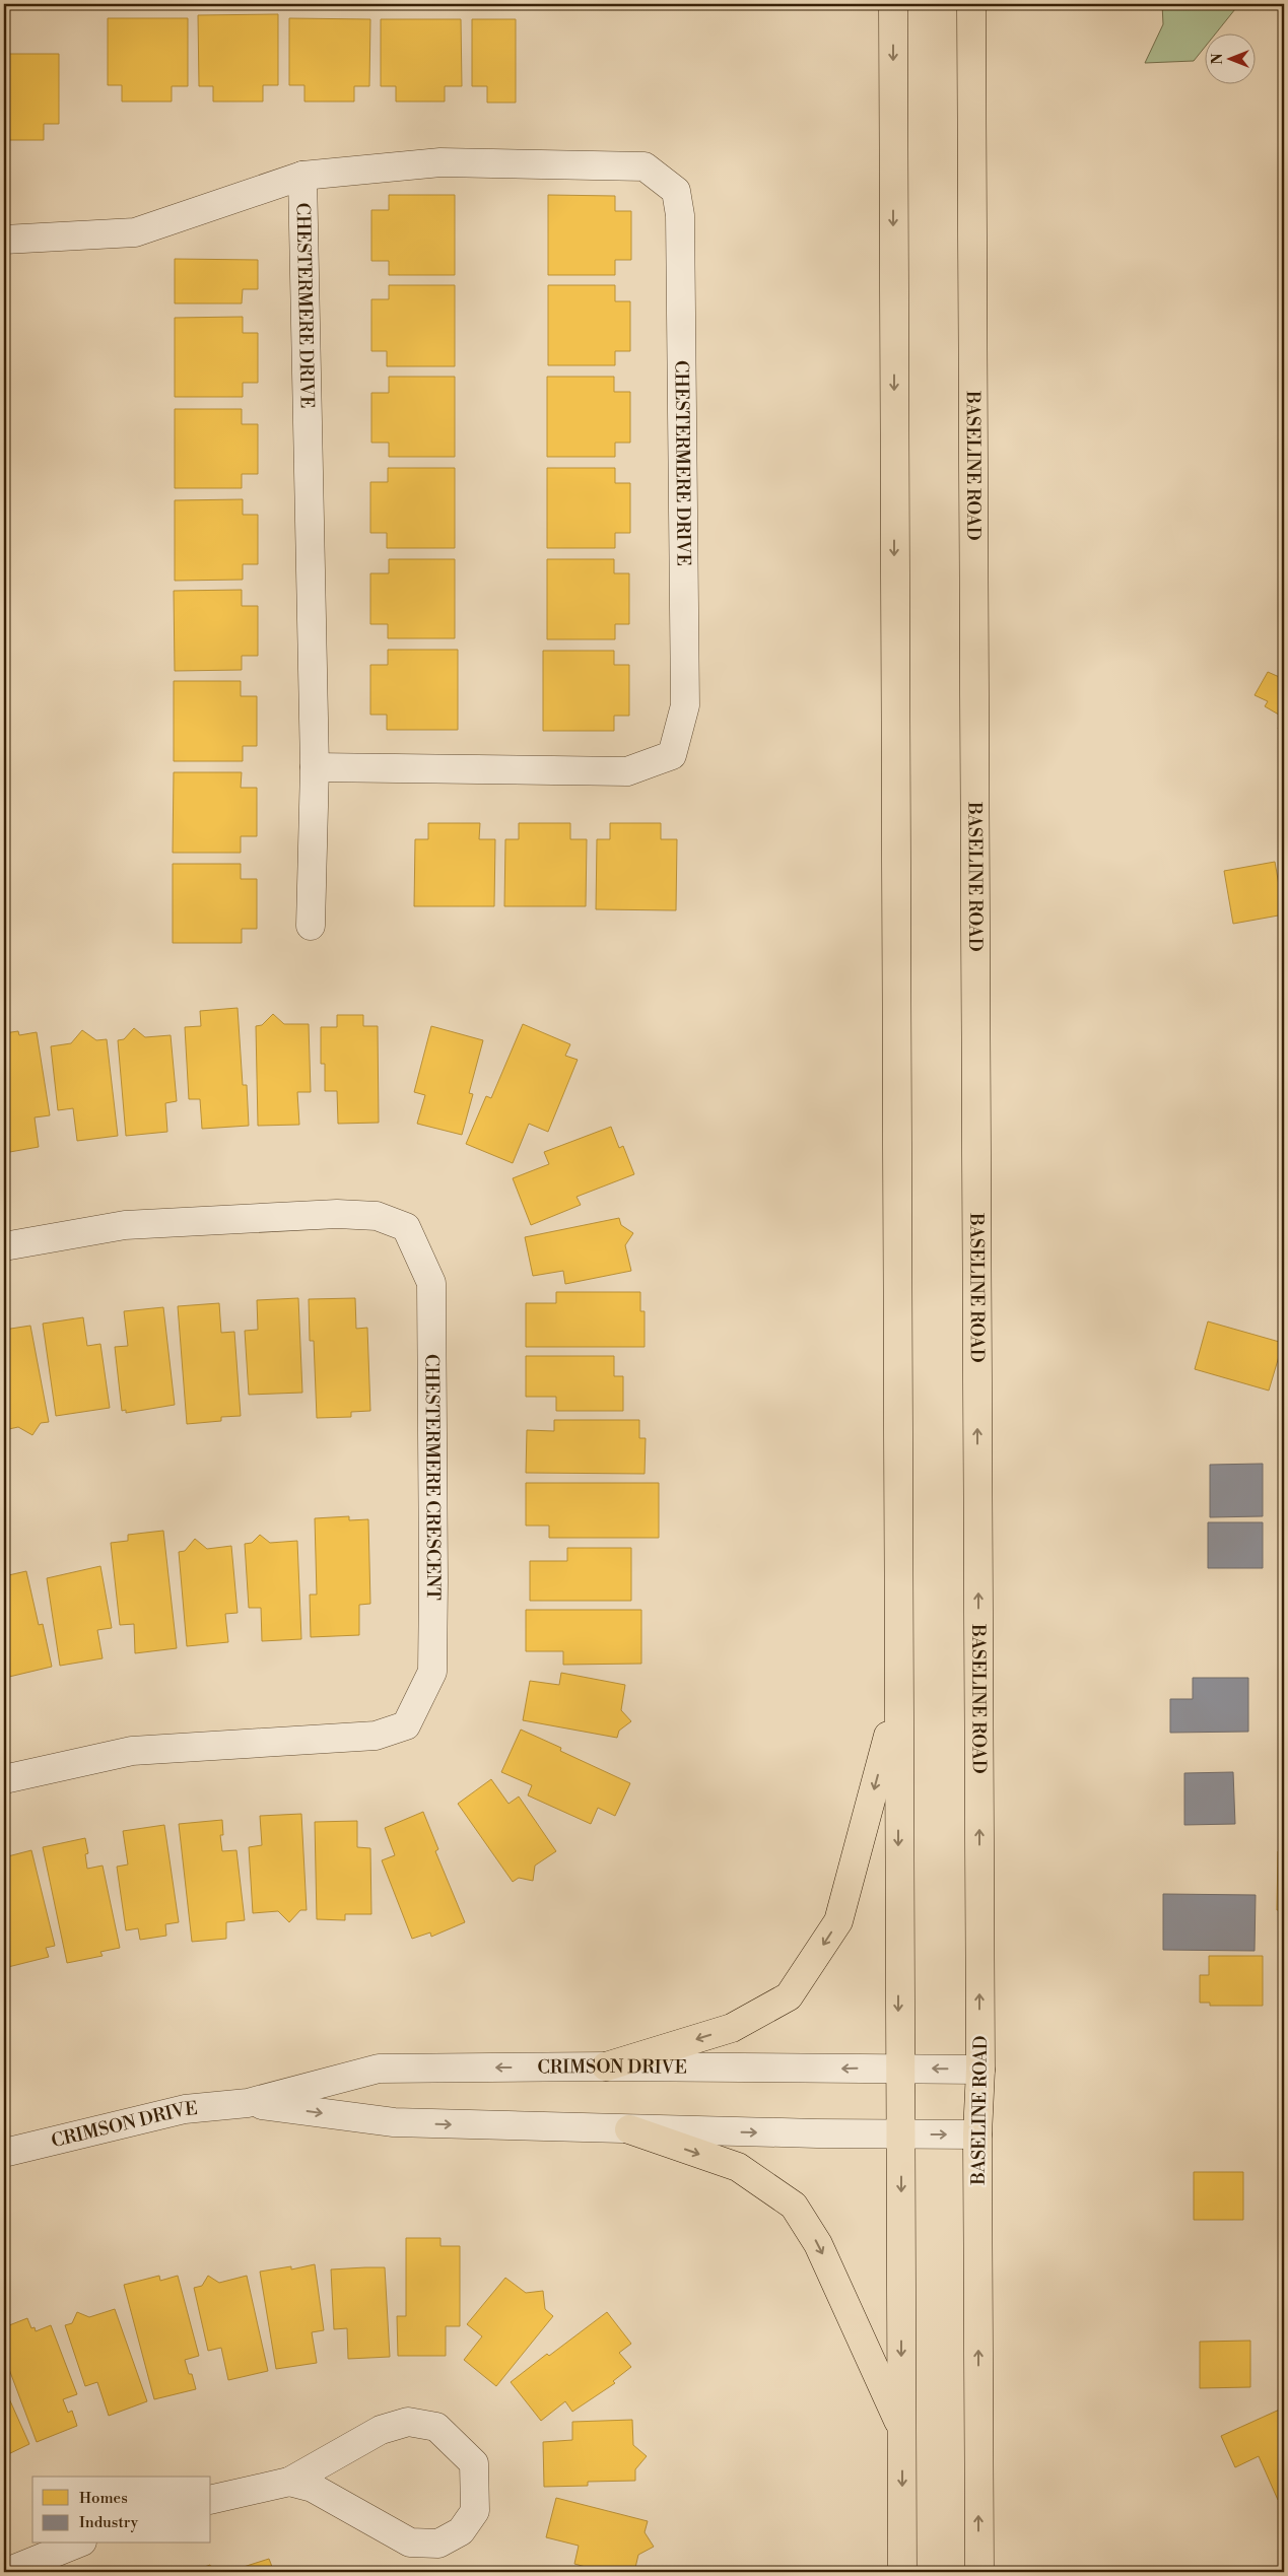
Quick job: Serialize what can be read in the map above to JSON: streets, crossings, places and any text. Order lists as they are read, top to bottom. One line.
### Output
{"streets":{"main road":["BASELINE ROAD"],"street":["CHESTERMERE DRIVE","CHESTERMERE CRESCENT","CRIMSON DRIVE"]},"crossings":[["BASELINE ROAD","CRIMSON DRIVE"]],"legend":["Homes","Industry"],"north":"left"}
